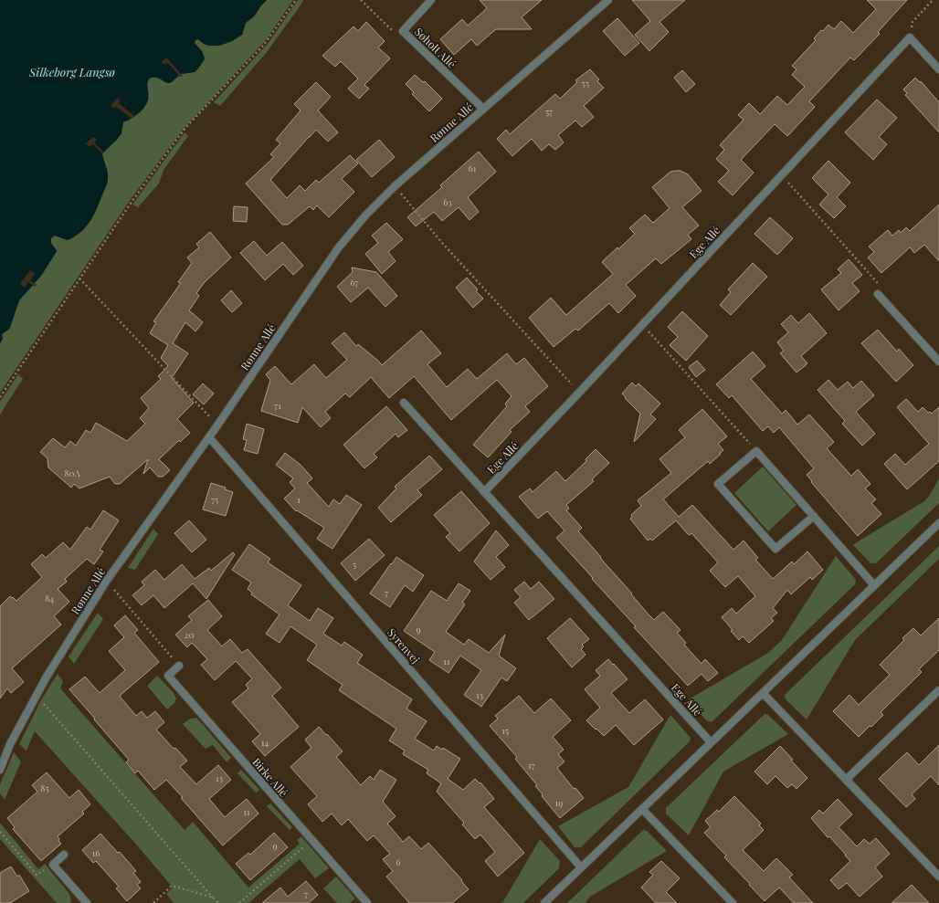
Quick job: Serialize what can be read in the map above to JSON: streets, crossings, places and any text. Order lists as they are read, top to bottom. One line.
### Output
{"streets":{"street":["Søholt Allé","Rønne Allé","Ege Allé","Syrenvej","Birke Allé"]},"crossings":[["Søholt Allé","Rønne Allé"],["Rønne Allé","Syrenvej"]],"water":["Silkeborg Langsø"],"house_numbers":["55","57","61","63","67","71","80A","75","1","5","7","84","9","20","11","13","15","14","17","13","85","19","11","9","16","6","7"]}
